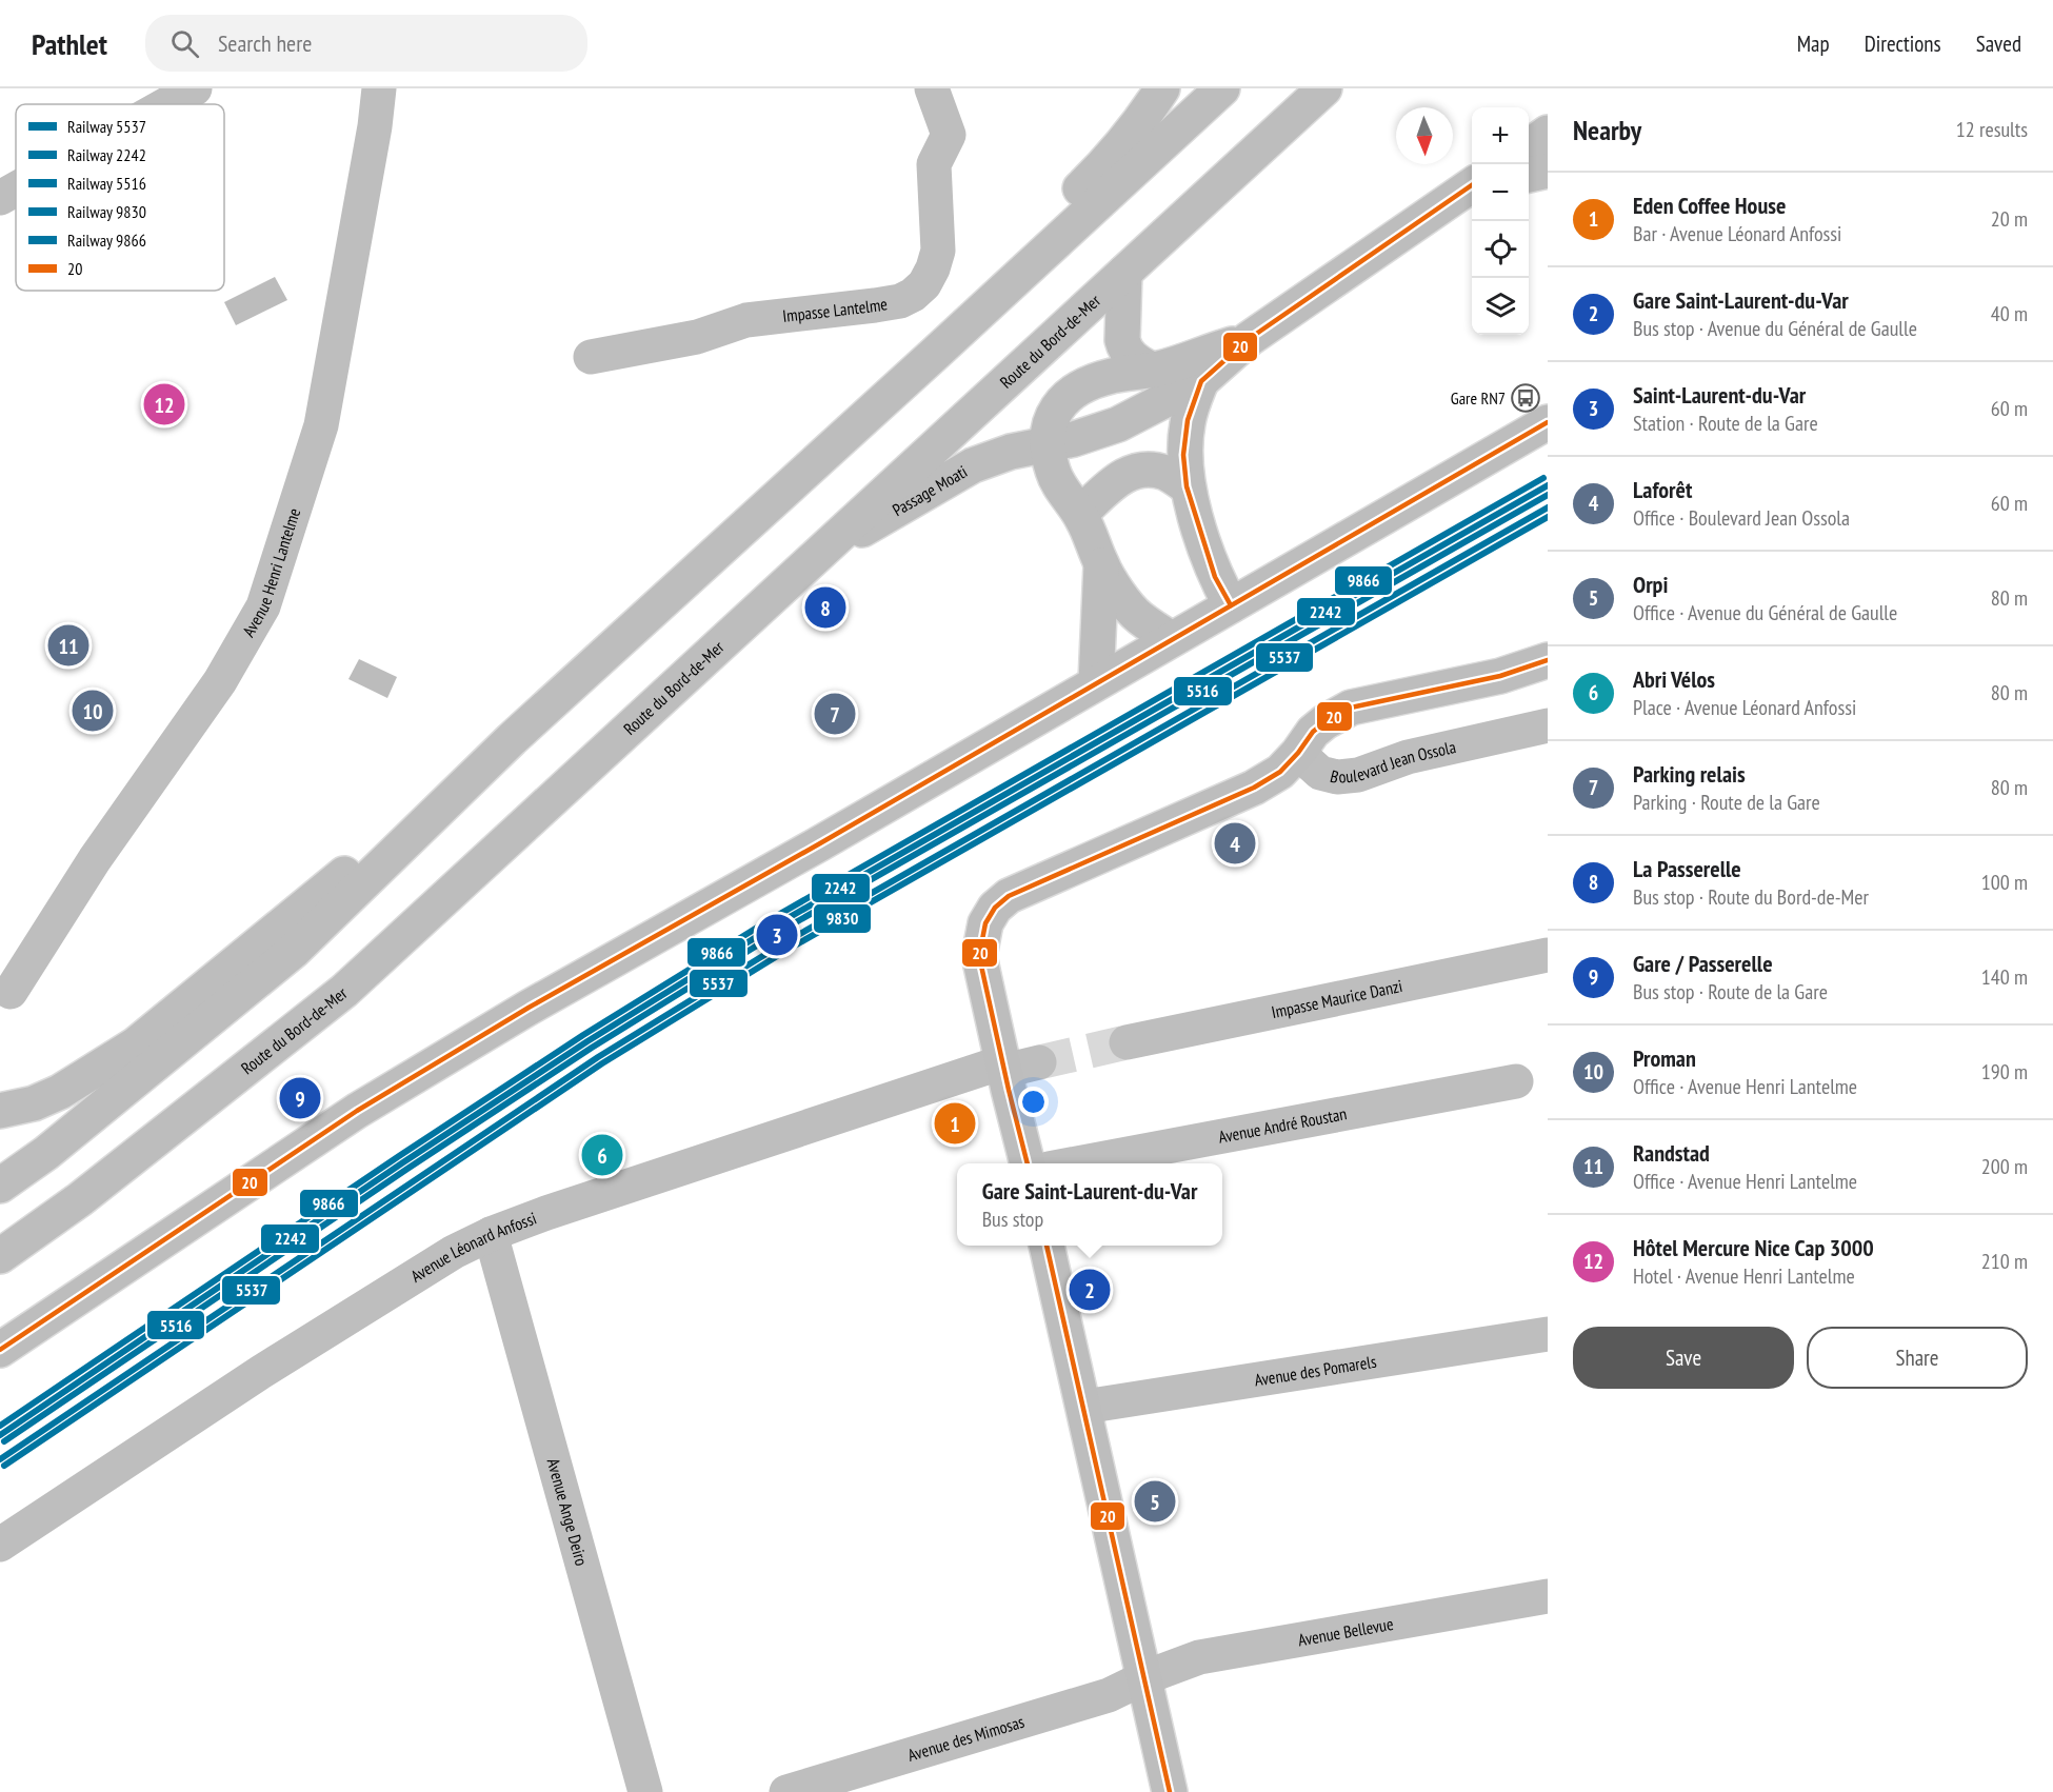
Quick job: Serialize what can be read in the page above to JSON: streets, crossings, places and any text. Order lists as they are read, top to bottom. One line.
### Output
{"streets":{"main road":["Route du Bord-de-Mer","Passage Moati"],"street":["Impasse Lantelme","Avenue Henri Lantelme","Boulevard Jean Ossola","Impasse Maurice Danzi","Avenue André Roustan","Avenue Léonard Anfossi","Avenue des Pomarels","Avenue Ange Deiro","Avenue Bellevue","Avenue des Mimosas"]},"crossings":[["Route du Bord-de-Mer","Passage Moati"],["Avenue Léonard Anfossi","Avenue Ange Deiro"],["Avenue Bellevue","Avenue des Mimosas"]],"places":{"bus stop":["Gare RN7"]},"lines":["transit line 20","rail line 9866","rail line 2242","rail line 5516","rail line 5537","rail line 9830"],"legend":["Railway 5537","Railway 2242","Railway 5516","Railway 9830","Railway 9866","20"],"north":"bottom","page":{"header":"Pathlet","search":"Search here","nav":["Map","Directions","Saved"],"heading":["Nearby","12 results"],"map_buttons":["+","−"],"list":[{"mark":"1","name":"Eden Coffee House","note":"Bar · Avenue Léonard Anfossi","value":"20 m"},{"mark":"2","name":"Gare Saint-Laurent-du-Var","note":"Bus stop · Avenue du Général de Gaulle","value":"40 m"},{"mark":"3","name":"Saint-Laurent-du-Var","note":"Station · Route de la Gare","value":"60 m"},{"mark":"4","name":"Laforêt","note":"Office · Boulevard Jean Ossola","value":"60 m"},{"mark":"5","name":"Orpi","note":"Office · Avenue du Général de Gaulle","value":"80 m"},{"mark":"6","name":"Abri Vélos","note":"Place · Avenue Léonard Anfossi","value":"80 m"},{"mark":"7","name":"Parking relais","note":"Parking · Route de la Gare","value":"80 m"},{"mark":"8","name":"La Passerelle","note":"Bus stop · Route du Bord-de-Mer","value":"100 m"},{"mark":"9","name":"Gare / Passerelle","note":"Bus stop · Route de la Gare","value":"140 m"},{"mark":"10","name":"Proman","note":"Office · Avenue Henri Lantelme","value":"190 m"},{"mark":"11","name":"Randstad","note":"Office · Avenue Henri Lantelme","value":"200 m"},{"mark":"12","name":"Hôtel Mercure Nice Cap 3000","note":"Hotel · Avenue Henri Lantelme","value":"210 m"}],"pins":["12","8","11","10","7","4","3","9","1","6","2","5"],"popup":["Gare Saint-Laurent-du-Var","Bus stop"],"buttons":["Save","Share"]}}
